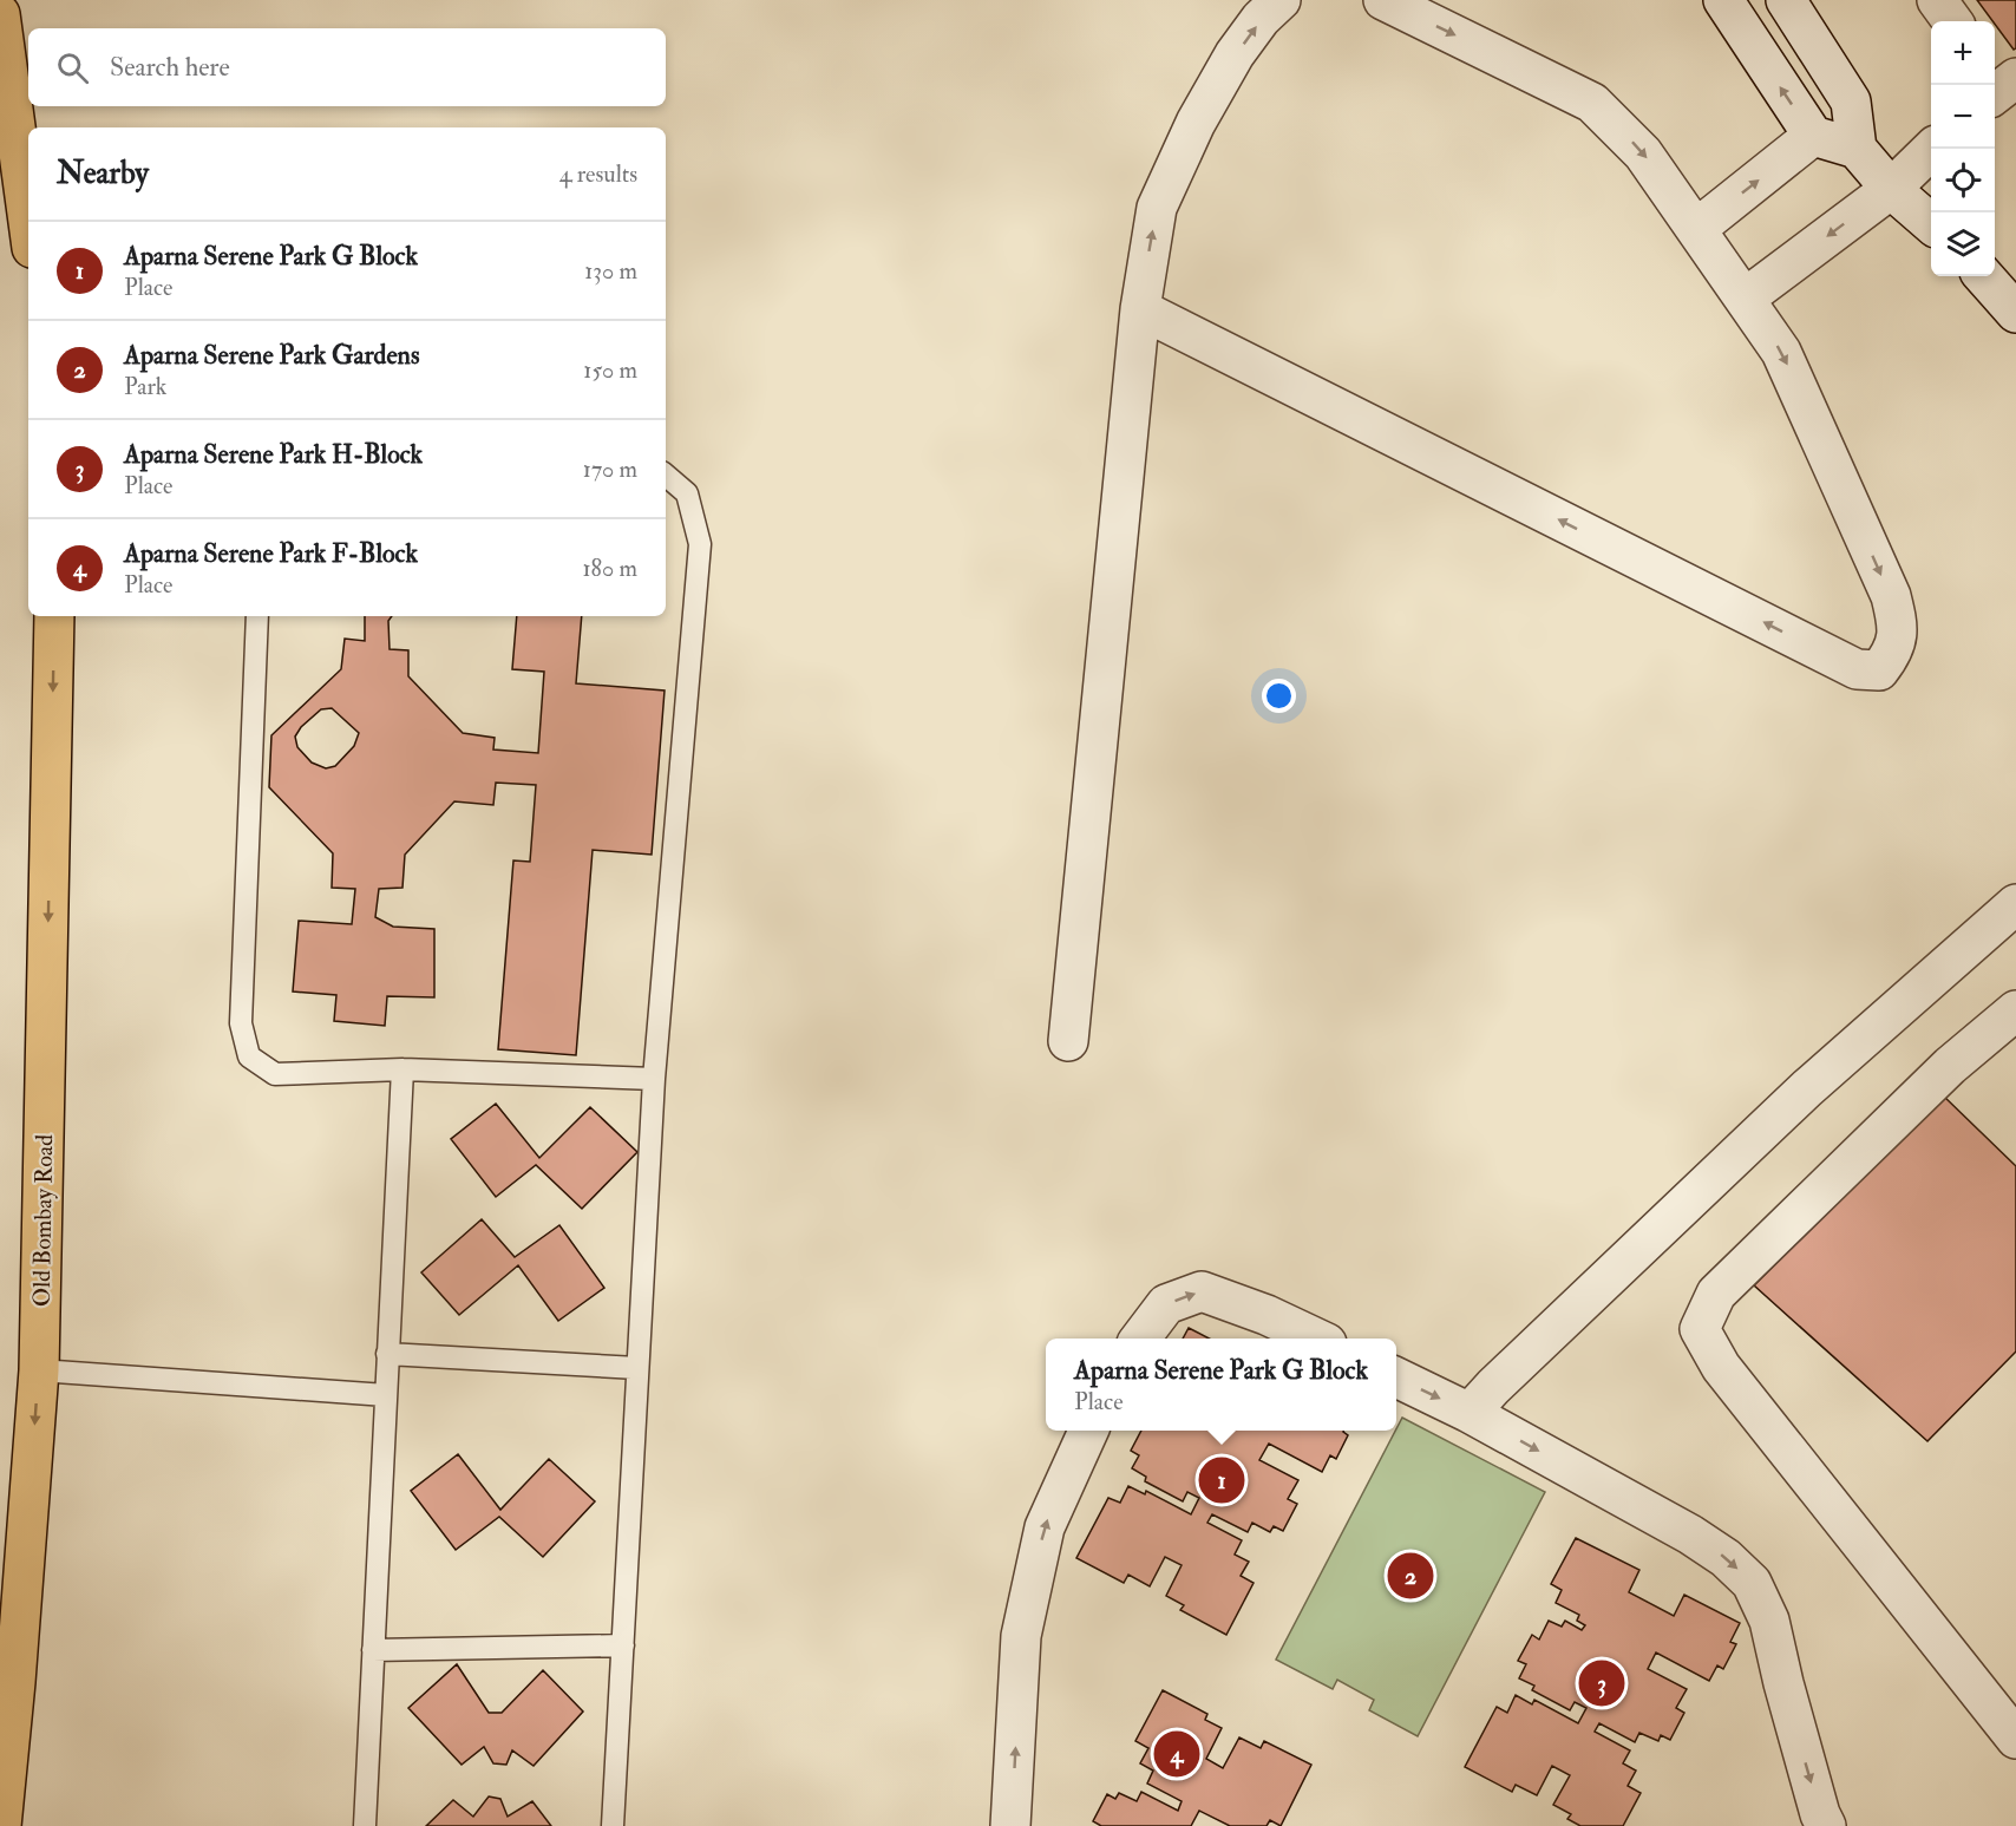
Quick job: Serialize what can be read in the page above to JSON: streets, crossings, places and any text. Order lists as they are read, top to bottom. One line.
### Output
{"streets":{"main road":["Old Bombay Road"]},"one_way":["Old Bombay Road"],"page":{"map_buttons":["+","−"],"search":"Search here","heading":["Nearby","4 results"],"list":[{"mark":"1","name":"Aparna Serene Park G Block","note":"Place","value":"130 m"},{"mark":"2","name":"Aparna Serene Park Gardens","note":"Park","value":"150 m"},{"mark":"3","name":"Aparna Serene Park H-Block","note":"Place","value":"170 m"},{"mark":"4","name":"Aparna Serene Park F-Block","note":"Place","value":"180 m"}],"popup":["Aparna Serene Park G Block","Place"],"pins":["1","2","3","4"]}}
